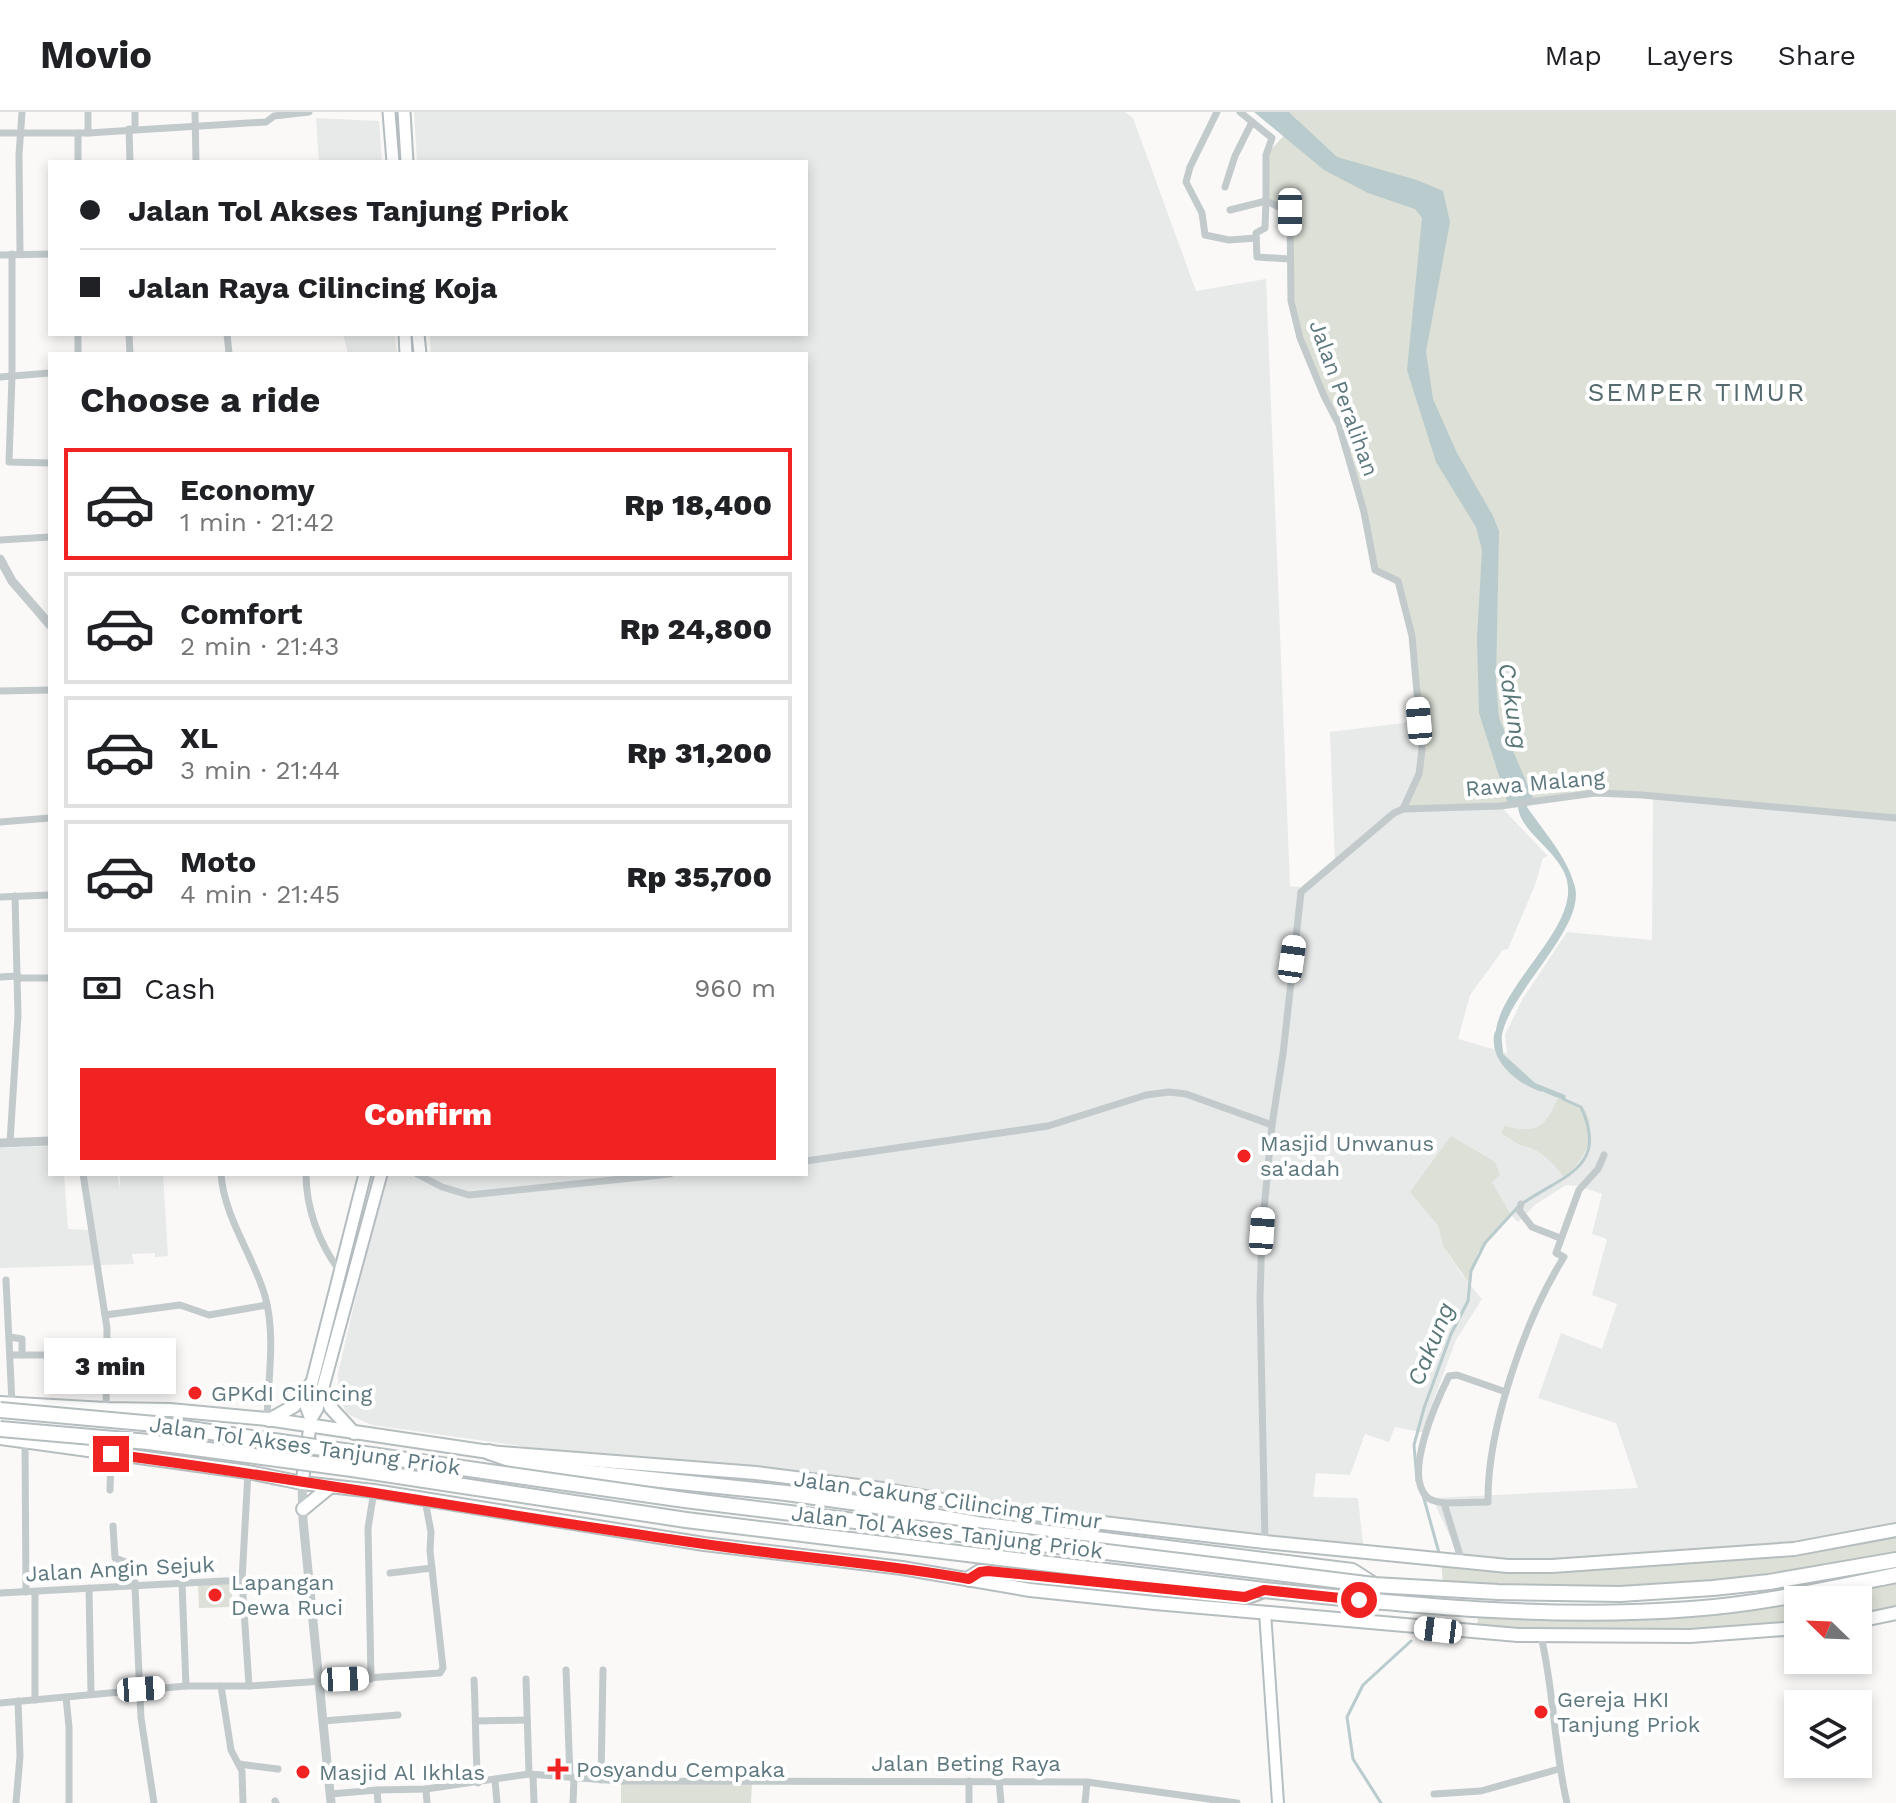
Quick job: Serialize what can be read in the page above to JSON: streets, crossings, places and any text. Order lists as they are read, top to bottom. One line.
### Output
{"streets":{"highway":["Jalan Tol Akses Tanjung Priok","Jalan Cakung Cilincing Timur"],"street":["Jalan Peralihan","Rawa Malang","Jalan Angin Sejuk","Jalan Beting Raya"]},"crossings":[["Jalan Peralihan","Rawa Malang"],["Jalan Tol Akses Tanjung Priok","Jalan Cakung Cilincing Timur"]],"districts":["SEMPER TIMUR"],"water":["Cakung"],"places":{"other":["Masjid Unwanus sa'adah","GPKdI Cilincing","Lapangan Dewa Ruci","Gereja HKI Tanjung Priok","Masjid Al Ikhlas"],"health":["Posyandu Cempaka"]},"north":"top left","page":{"header":"Movio","nav":["Map","Layers","Share"],"banner":["Jalan Tol Akses Tanjung Priok","Jalan Raya Cilincing Koja"],"heading":"Choose a ride","list":[{"name":"Economy","note":"1 min · 21:42","value":"Rp 18,400"},{"name":"Comfort","note":"2 min · 21:43","value":"Rp 24,800"},{"name":"XL","note":"3 min · 21:44","value":"Rp 31,200"},{"name":"Moto","note":"4 min · 21:45","value":"Rp 35,700"}],"pay":["Cash","960 m"],"buttons":"Confirm","bubble":"3 min"}}
